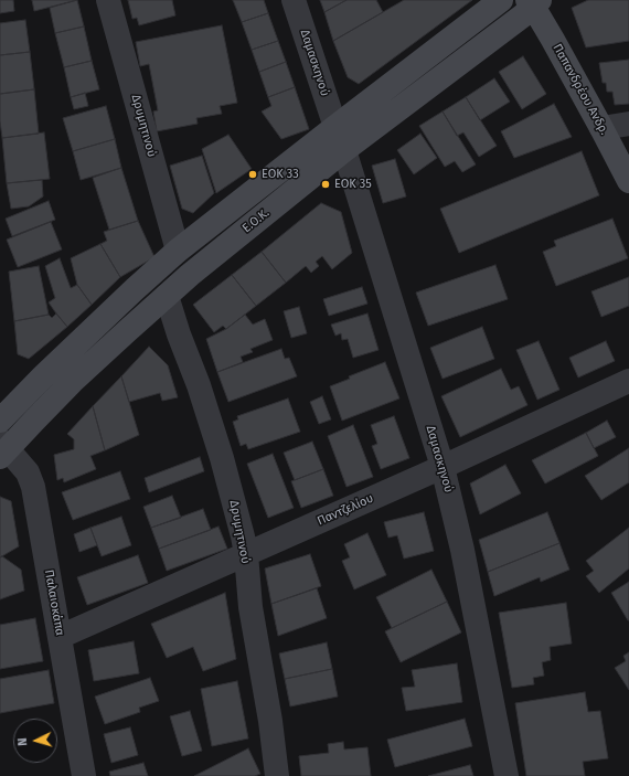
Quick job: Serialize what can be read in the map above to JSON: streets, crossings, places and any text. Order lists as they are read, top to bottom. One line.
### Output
{"streets":{"main road":["Παπανδρέου Ανδρ.","Ε.Ο.Κ."],"street":["Δαμασκηνού","Δρυμητινού","Παντζελίου","Παλαιοκάπα"]},"crossings":[["Δαμασκηνού","Ε.Ο.Κ."],["Δαμασκηνού","Παντζελίου"],["Παπανδρέου Ανδρ.","Ε.Ο.Κ."],["Δρυμητινού","Ε.Ο.Κ."],["Δρυμητινού","Παντζελίου"],["Ε.Ο.Κ.","Παλαιοκάπα"],["Παντζελίου","Παλαιοκάπα"]],"places":["ΕΟΚ 33","ΕΟΚ 35"],"north":"left"}
